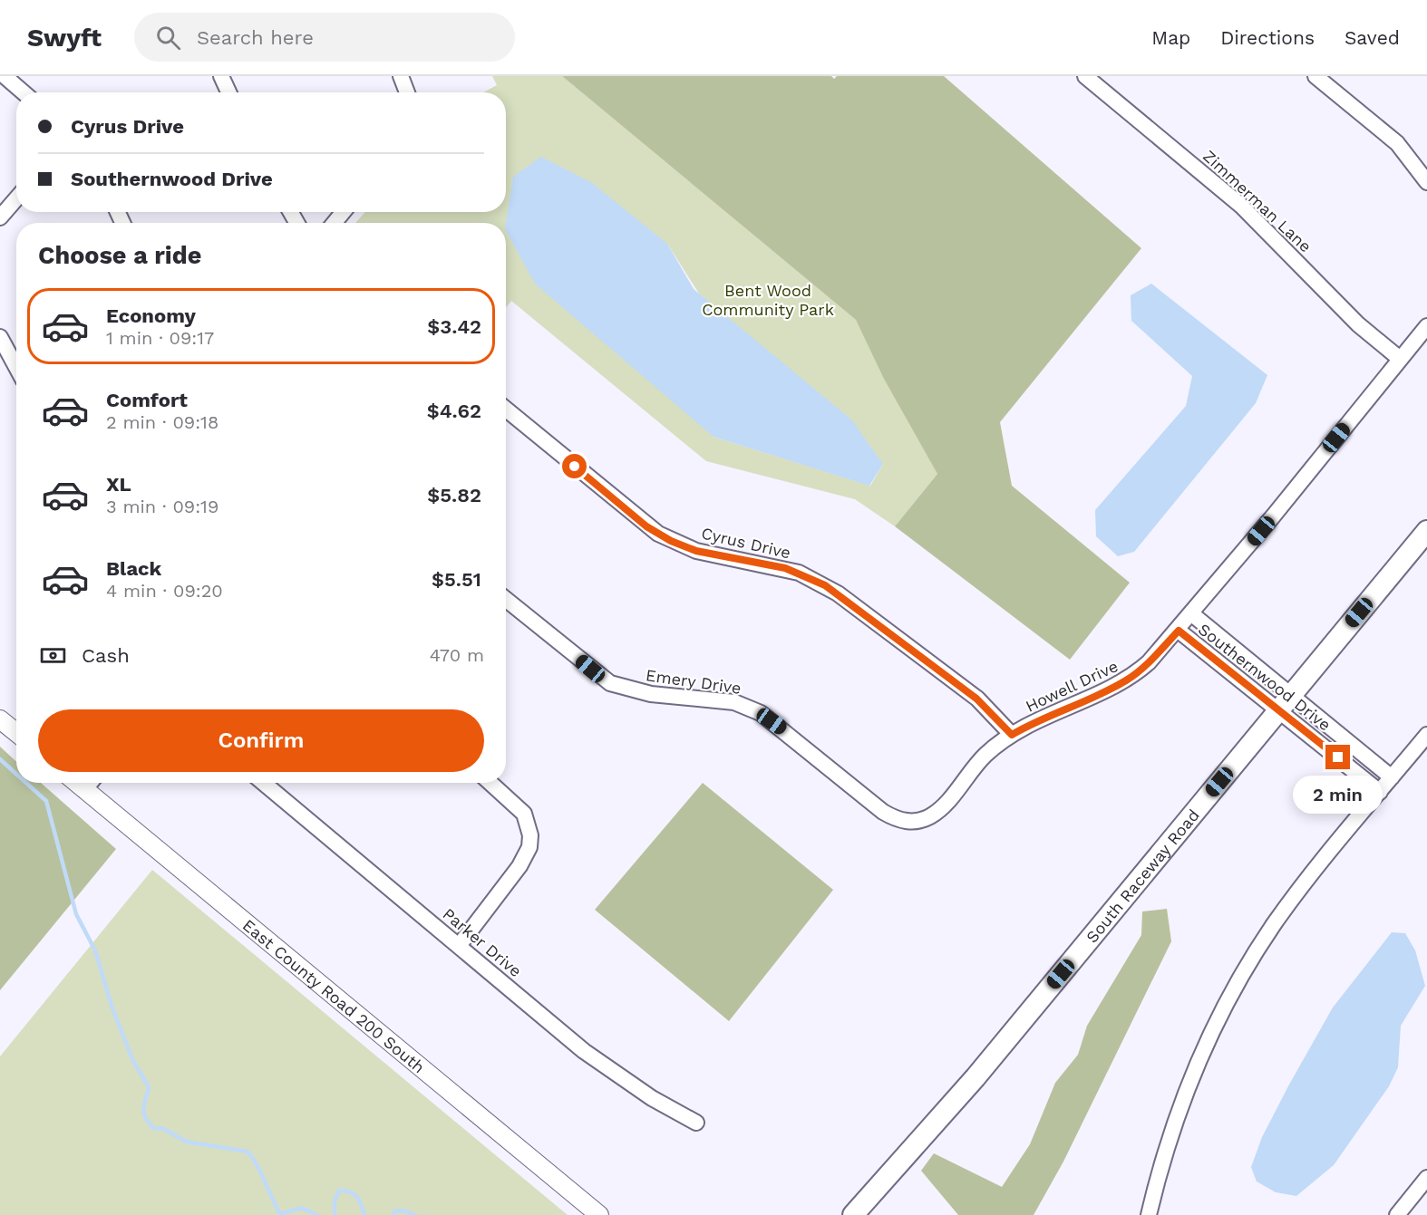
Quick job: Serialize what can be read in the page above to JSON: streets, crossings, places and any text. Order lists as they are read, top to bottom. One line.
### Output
{"streets":{"main road":["South Raceway Road"],"street":["Zimmerman Lane","Cyrus Drive","Southernwood Drive","Emery Drive","Howell Drive","Parker Drive","East County Road 200 South"]},"crossings":[["Zimmerman Lane","Howell Drive"],["Cyrus Drive","Howell Drive"],["Southernwood Drive","Howell Drive"],["Southernwood Drive","South Raceway Road"],["Emery Drive","Howell Drive"]],"parks":["Bent Wood Community Park"],"page":{"header":"Swyft","search":"Search here","nav":["Map","Directions","Saved"],"banner":["Cyrus Drive","Southernwood Drive"],"heading":"Choose a ride","list":[{"name":"Economy","note":"1 min · 09:17","value":"$3.42"},{"name":"Comfort","note":"2 min · 09:18","value":"$4.62"},{"name":"XL","note":"3 min · 09:19","value":"$5.82"},{"name":"Black","note":"4 min · 09:20","value":"$5.51"}],"pay":["Cash","470 m"],"buttons":"Confirm","bubble":"2 min"}}
